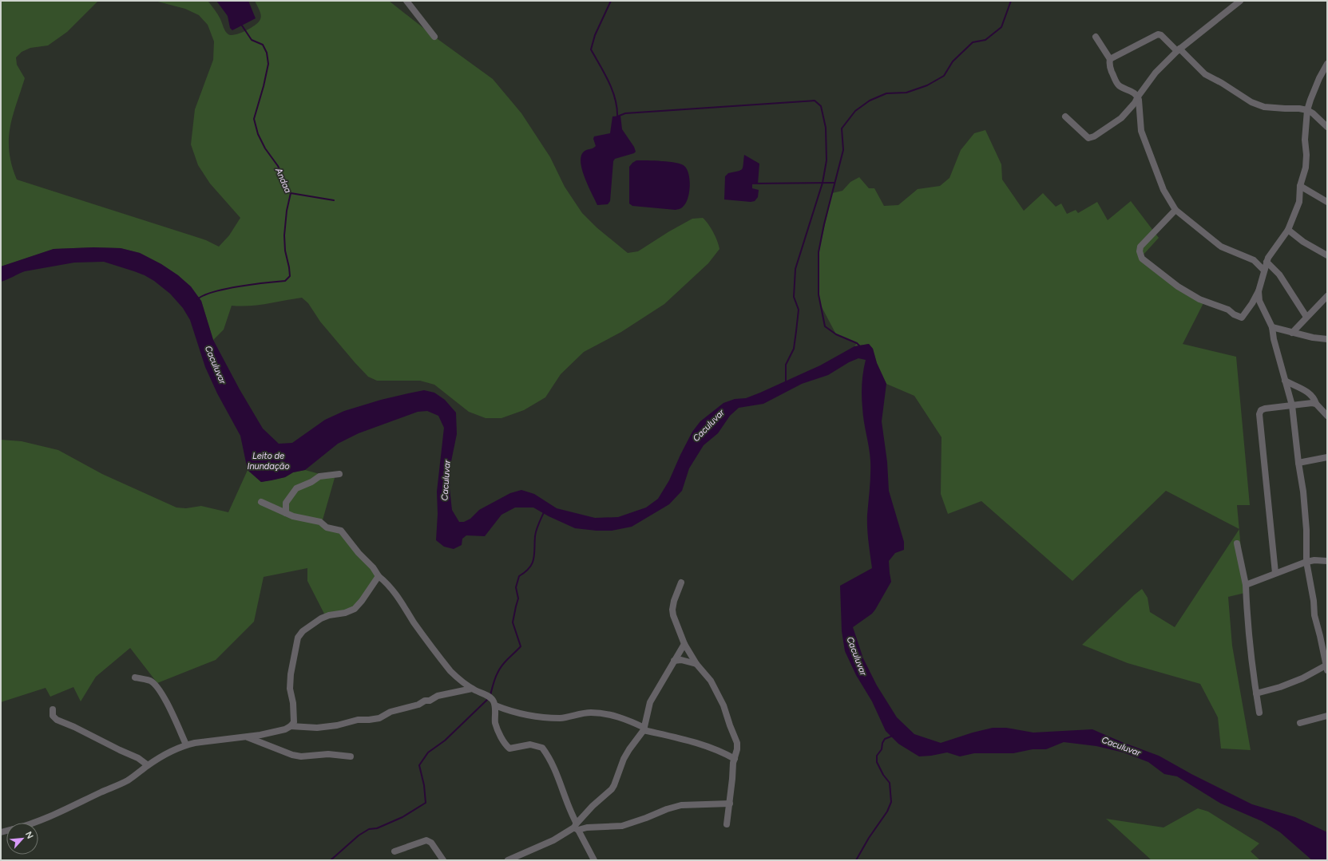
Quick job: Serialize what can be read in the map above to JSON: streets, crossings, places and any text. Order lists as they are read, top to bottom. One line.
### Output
{"water":["Andaa","Caculuvar","Leito de Inundação"],"north":"top right"}
